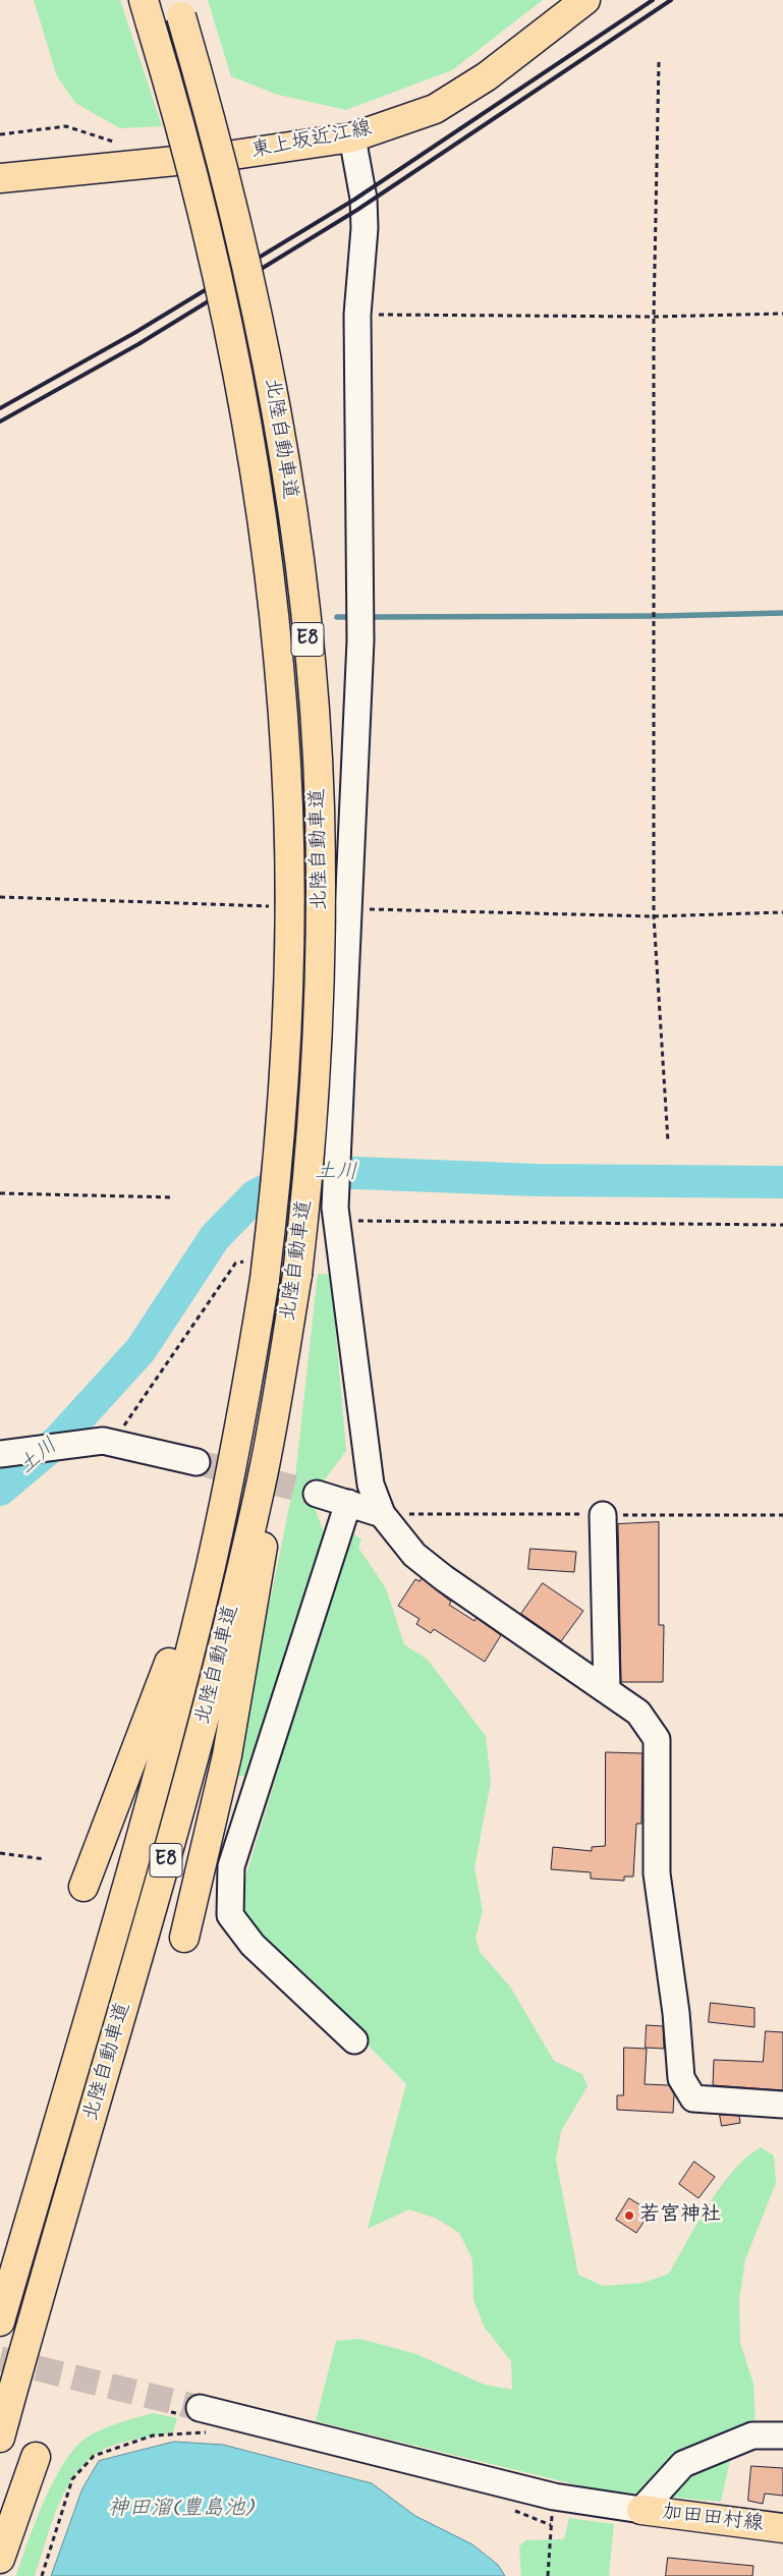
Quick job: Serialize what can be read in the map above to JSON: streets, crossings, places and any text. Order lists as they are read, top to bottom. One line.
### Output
{"streets":{"main road":["東上坂近江線","北陸自動車道","E8","加田田村線"]},"water":["土川","神田溜(豊島池)"],"places":["若宮神社"]}
